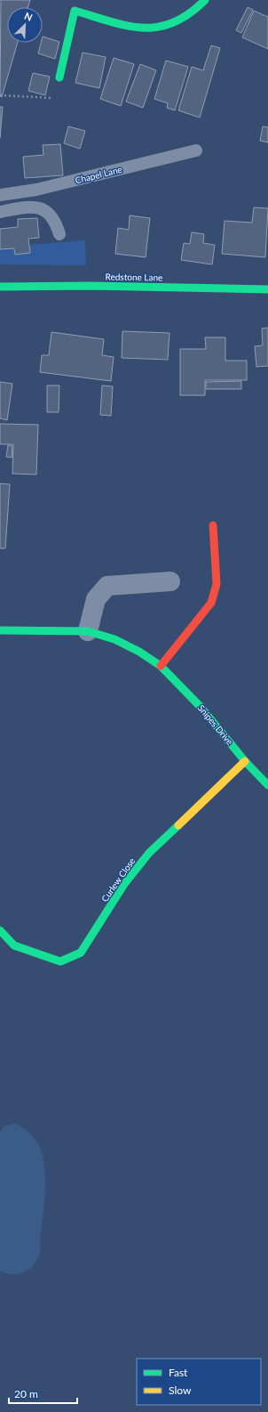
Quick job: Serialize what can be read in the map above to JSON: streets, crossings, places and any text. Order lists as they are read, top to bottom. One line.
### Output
{"streets":{"street":["Redstone Lane","Snipes Drive","Curlew Close"],"lane":["Chapel Lane"]},"crossings":[["Snipes Drive","Curlew Close"]],"legend":["Fast","Slow"],"scale_bar":"20 m","north":"top right"}
